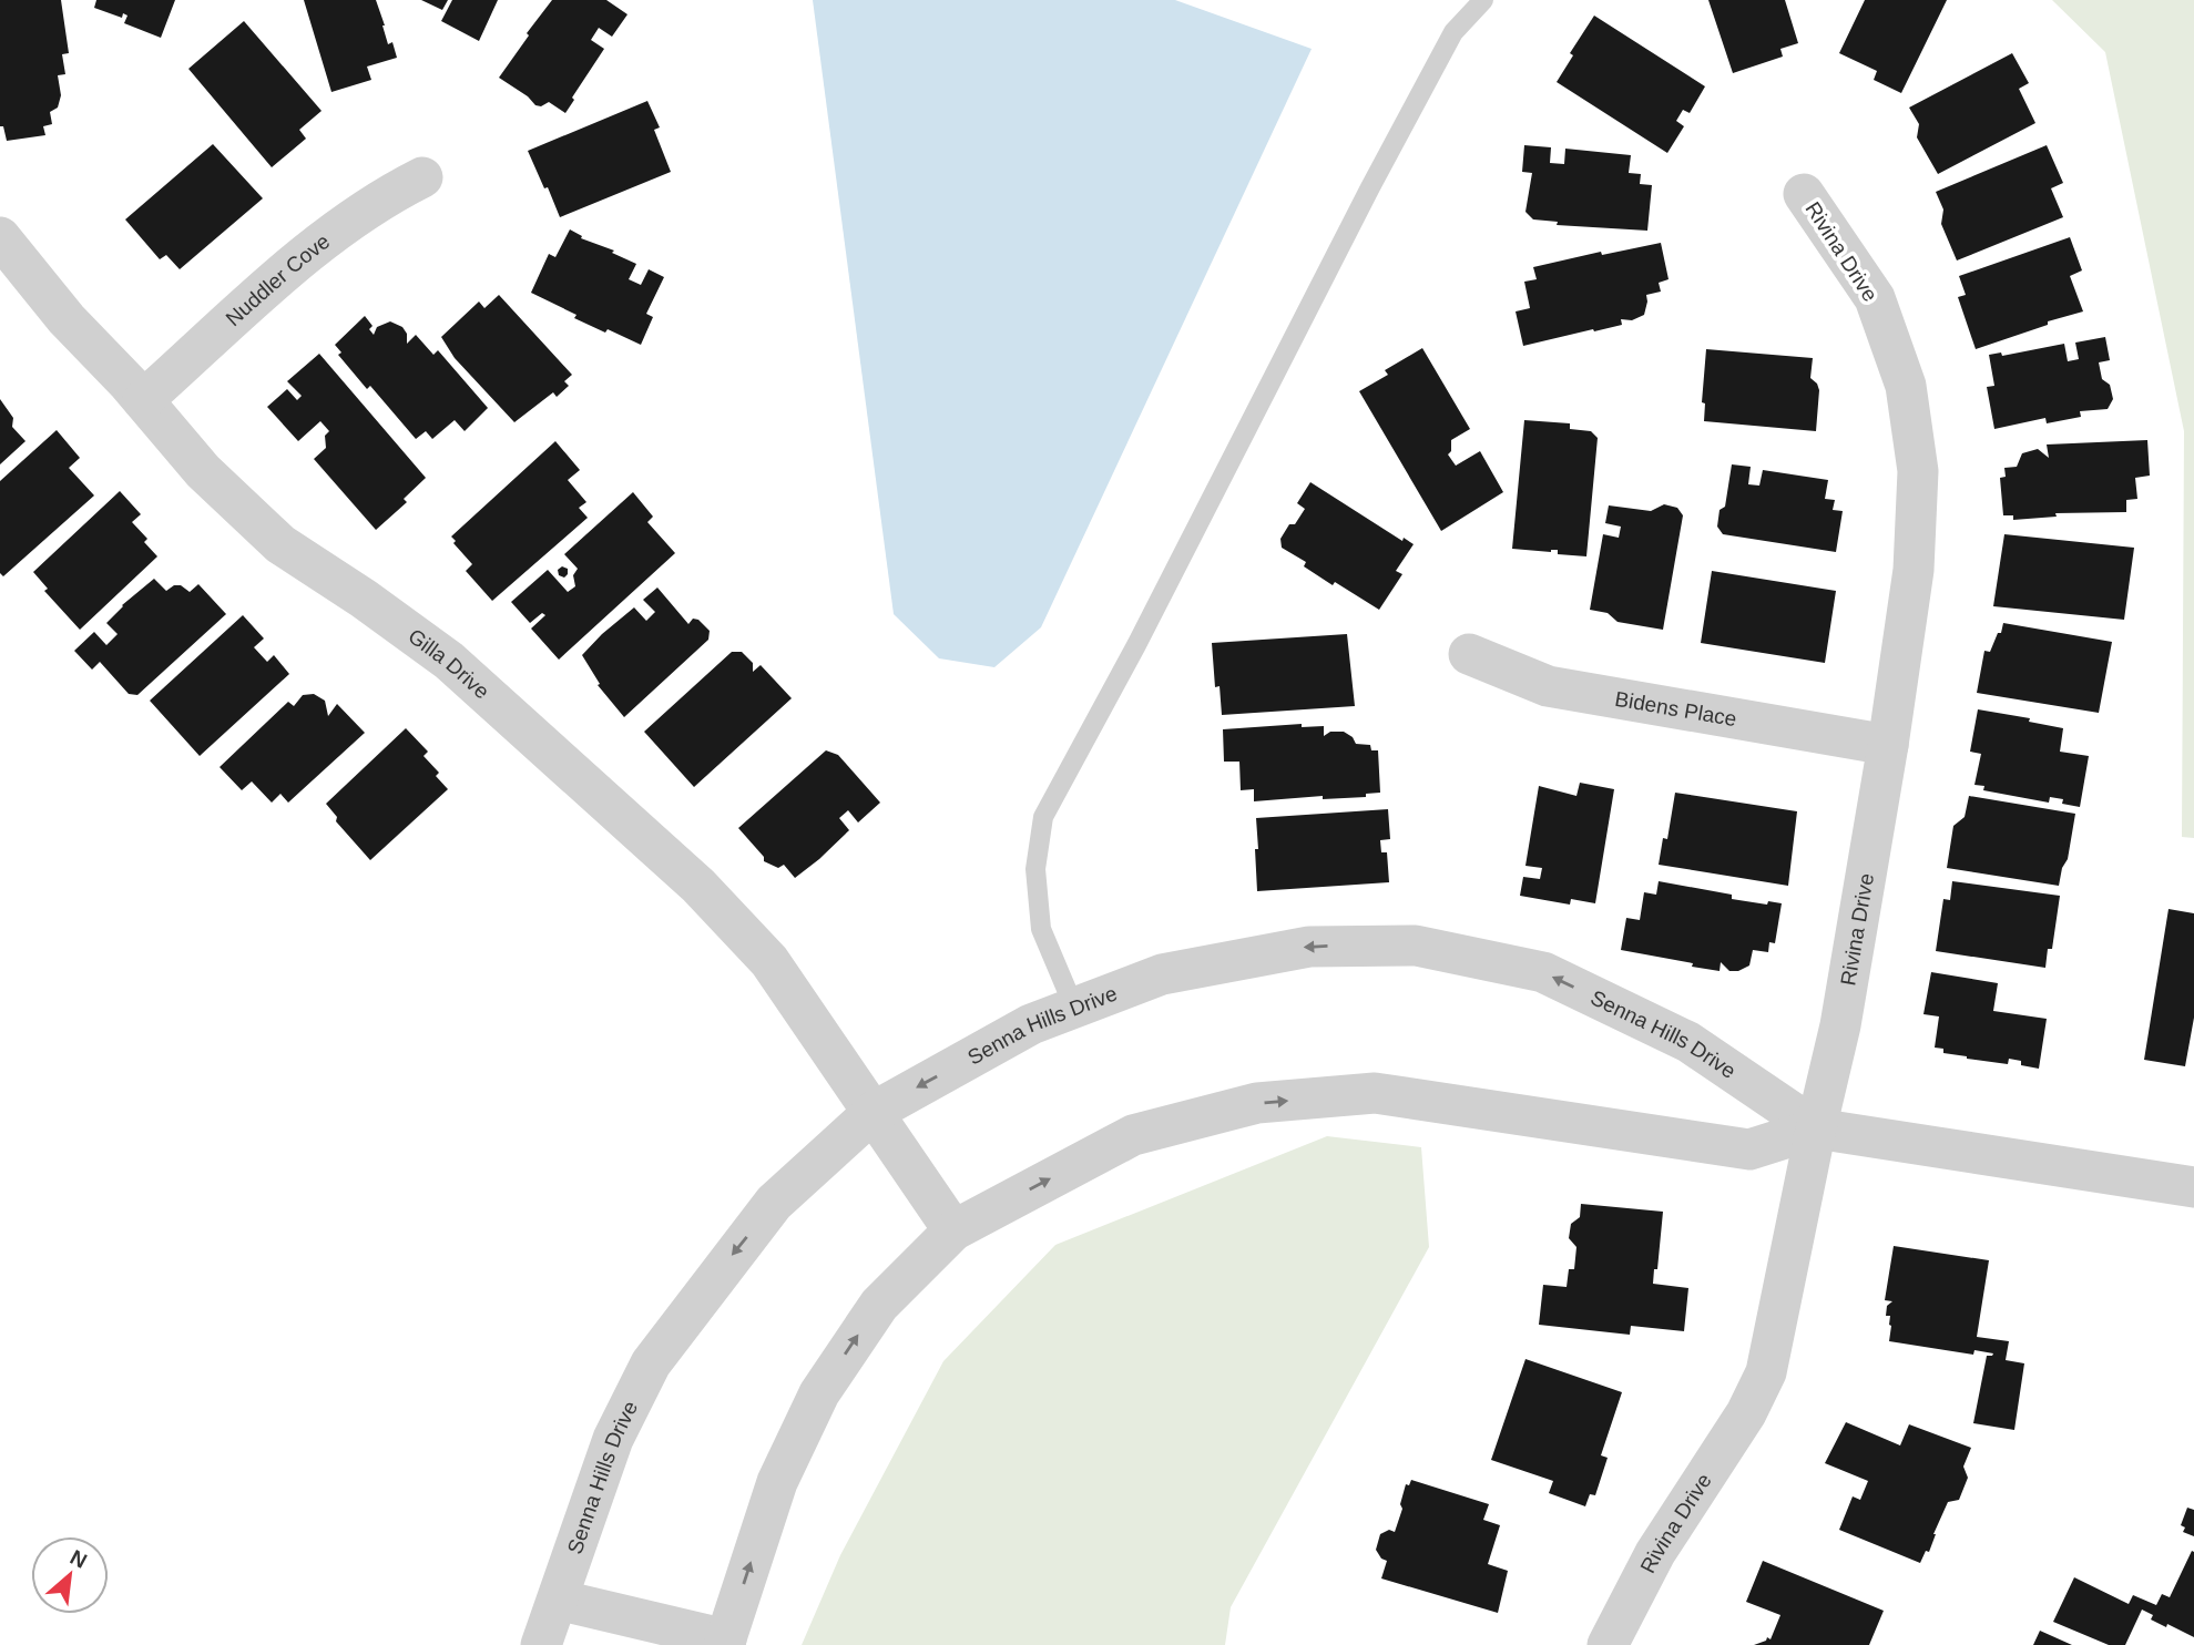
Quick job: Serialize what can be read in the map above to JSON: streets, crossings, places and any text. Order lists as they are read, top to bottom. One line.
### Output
{"streets":{"street":["Rivina Drive","Nuddler Cove","Gilla Drive","Bidens Place","Senna Hills Drive"]},"crossings":[["Rivina Drive","Bidens Place"],["Rivina Drive","Senna Hills Drive"],["Nuddler Cove","Gilla Drive"],["Gilla Drive","Senna Hills Drive"]],"north":"top right"}
